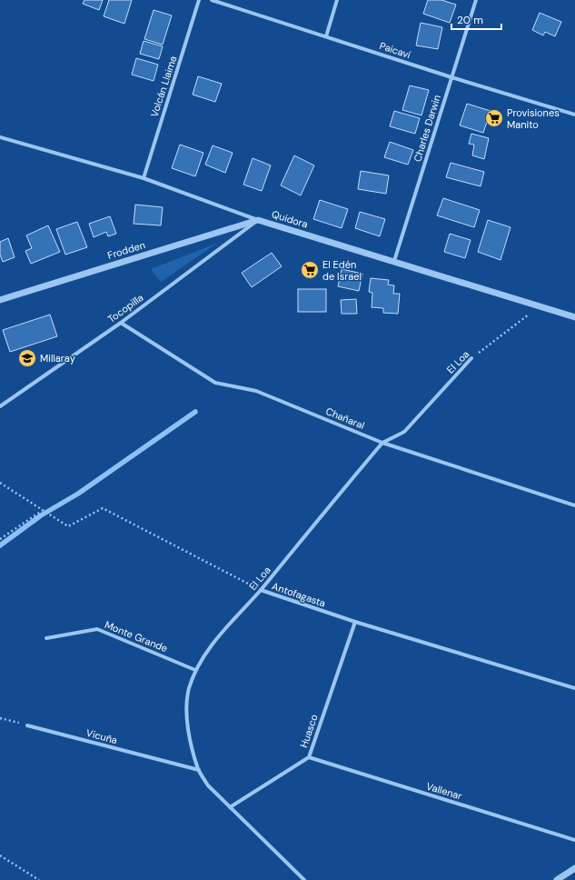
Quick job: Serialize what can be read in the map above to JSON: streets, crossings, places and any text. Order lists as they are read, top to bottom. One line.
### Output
{"streets":{"street":["Paicaví","Volcán Llaima","Charles Darwin","Quidora","Frodden","Tocopilla","El Loa","Chañaral","Antofagasta","Monte Grande","Huasco","Vicuña","Vallenar"]},"crossings":[["Paicaví","Charles Darwin"],["Volcán Llaima","Quidora"],["Charles Darwin","Quidora"],["Quidora","Frodden"],["Quidora","Tocopilla"],["Frodden","Tocopilla"],["Tocopilla","Chañaral"],["El Loa","Chañaral"],["El Loa","Antofagasta"],["El Loa","Monte Grande"],["El Loa","Huasco"],["El Loa","Vicuña"],["Antofagasta","Huasco"],["Huasco","Vallenar"]],"places":{"supermarket":["Provisiones Manito","El Edén de Israel"],"school or university":["Millaray"]},"scale_bar":"20 m"}
